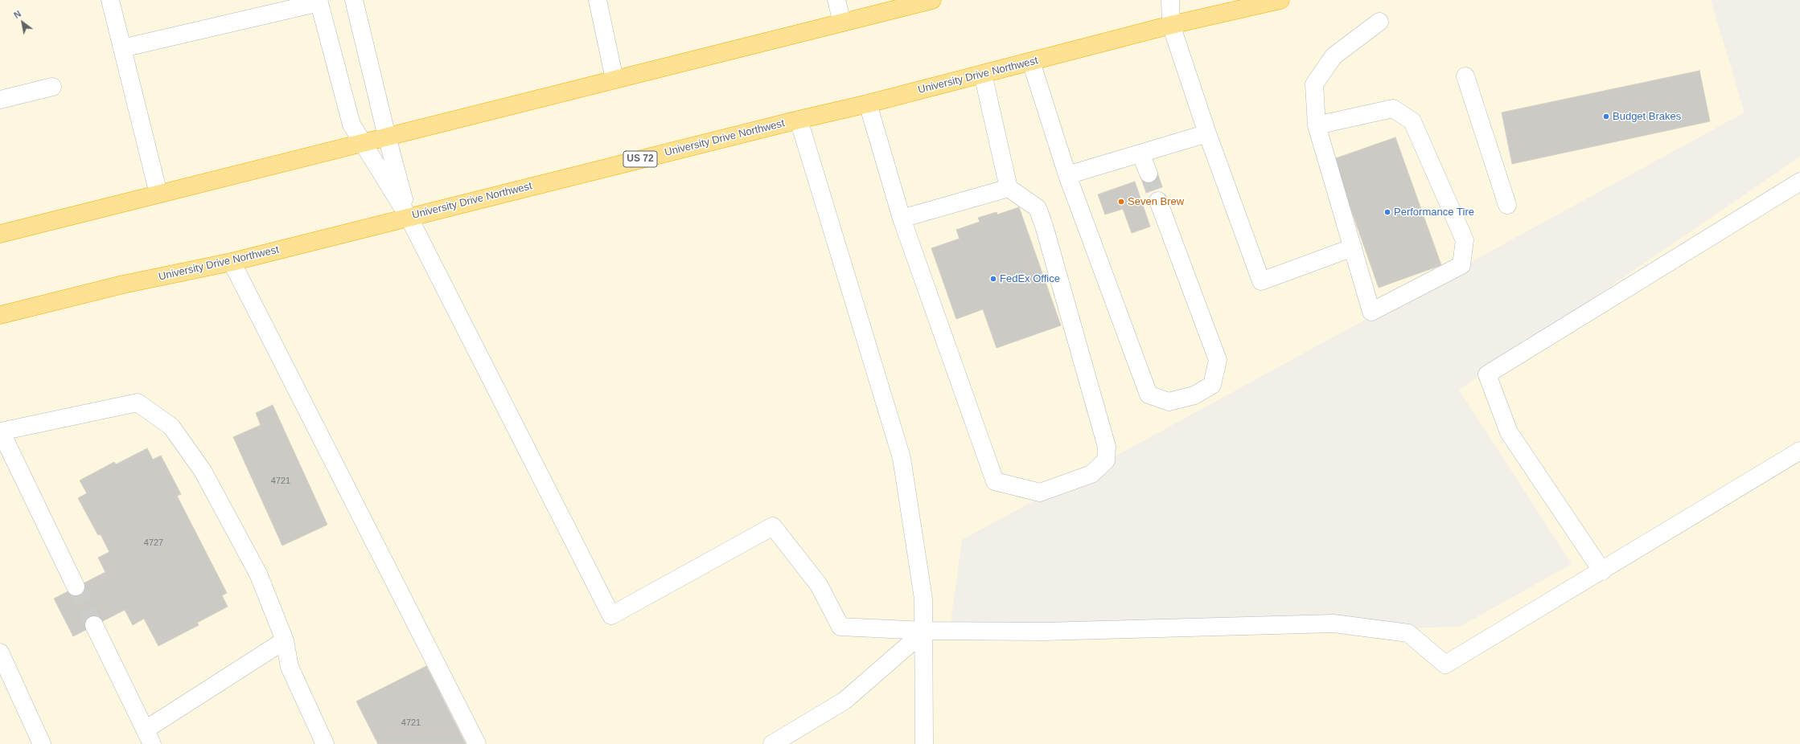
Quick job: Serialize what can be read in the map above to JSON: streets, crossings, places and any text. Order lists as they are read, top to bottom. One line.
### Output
{"streets":{"highway":["University Drive Northwest","US 72"]},"places":["Budget Brakes","Seven Brew","Performance Tire","FedEx Office"],"house_numbers":["4721","4727","4721"],"north":"top left"}
